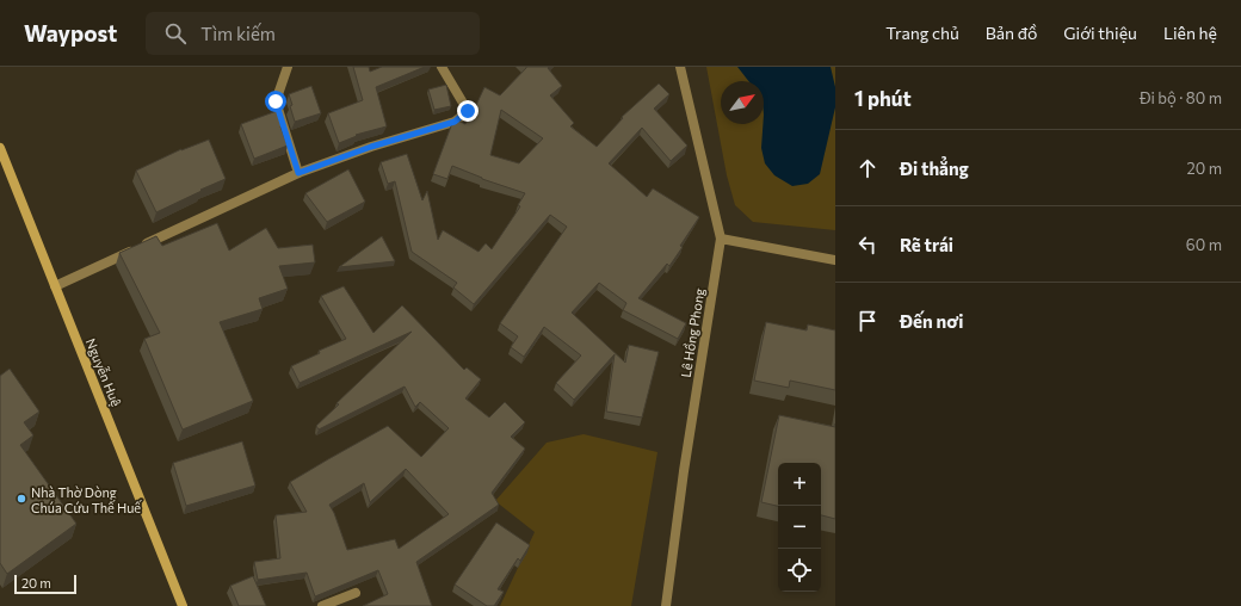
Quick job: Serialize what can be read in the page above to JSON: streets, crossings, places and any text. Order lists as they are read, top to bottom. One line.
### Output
{"streets":{"main road":["Nguyễn Huệ"],"street":["Lê Hồng Phong"]},"places":["Nhà Thờ Dòng Chúa Cứu Thế Huế"],"scale_bar":"20 m","north":"top right","page":{"header":"Waypost","search":"Tìm kiếm","nav":["Trang chủ","Bản đồ","Giới thiệu","Liên hệ"],"heading":["1 phút","Đi bộ · 80 m"],"list":[["Đi thẳng","20 m"],["Rẽ trái","60 m"],"Đến nơi"],"map_buttons":["+","−"],"scale":"20 m"}}
